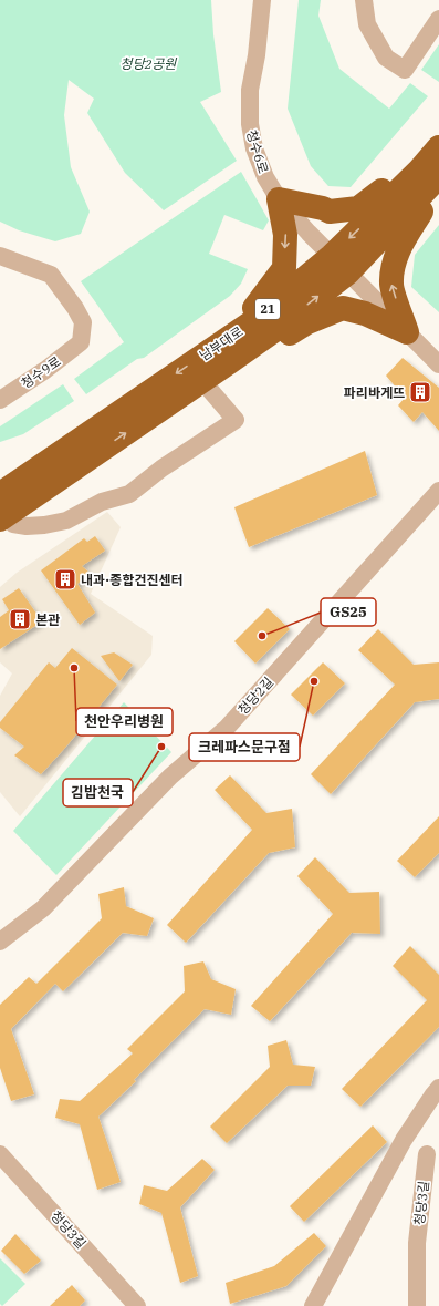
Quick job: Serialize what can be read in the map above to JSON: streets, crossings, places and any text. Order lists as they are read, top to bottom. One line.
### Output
{"streets":{"highway":["21","남부대로"],"street":["청수6로","청수9로","청당2길","청당3길"]},"crossings":[["청수6로","남부대로"]],"parks":["청당2공원"],"places":{"building":["파리바게뜨","내과·종합건진센터","본관"],"other":["GS25","천안우리병원","크레파스문구점","김밥천국"]}}
